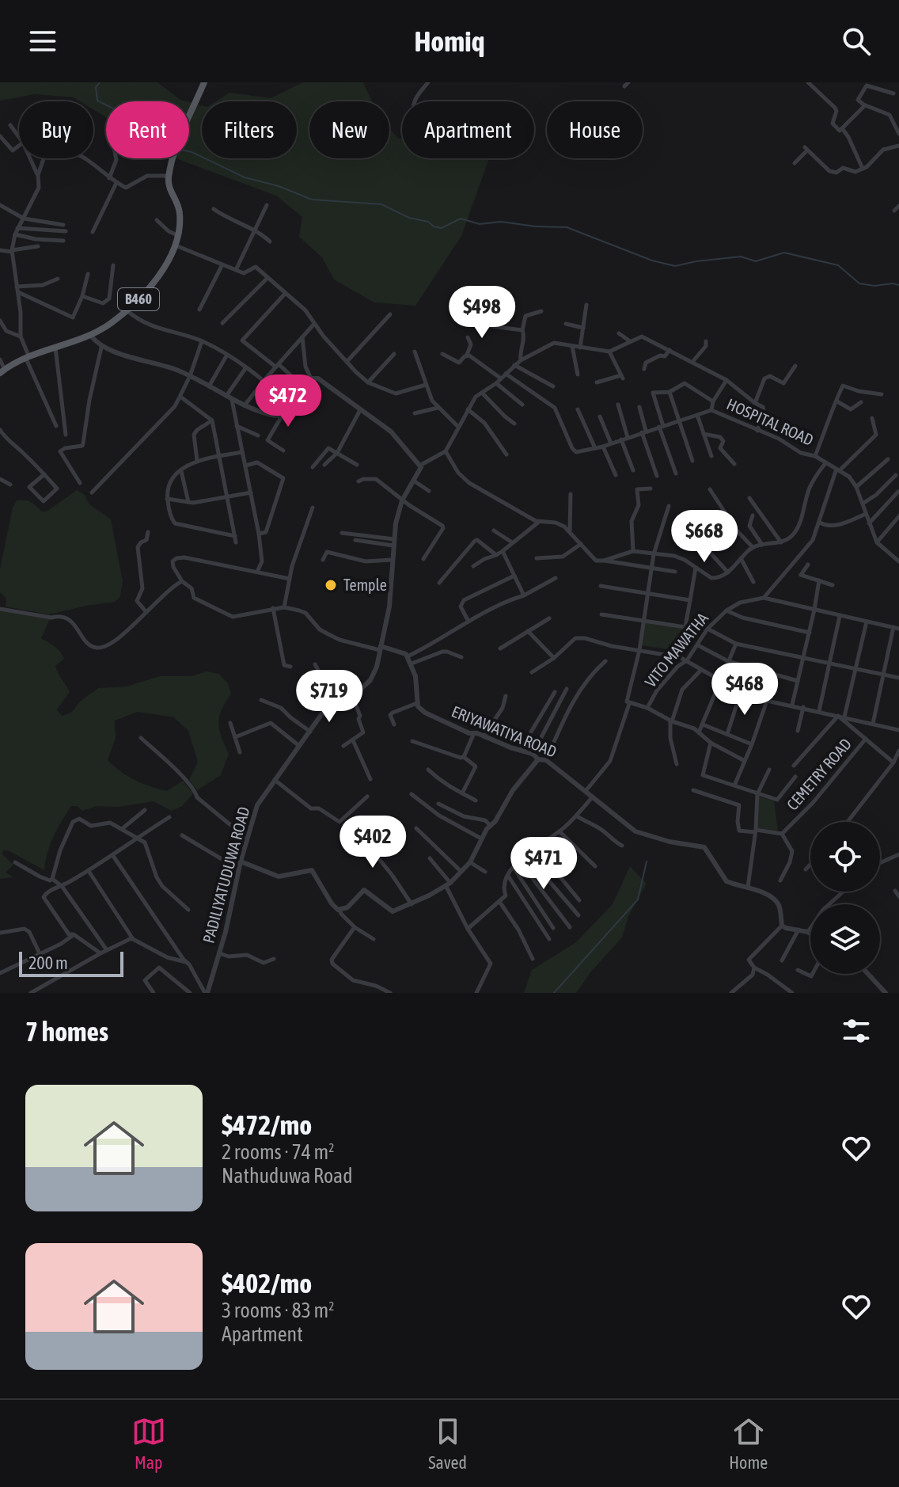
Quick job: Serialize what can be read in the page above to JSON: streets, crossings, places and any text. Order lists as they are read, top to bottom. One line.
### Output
{"streets":{"main road":["B460"],"street":["HOSPITAL ROAD","VITO MAWATHA","ERIYAWATIYA ROAD","CEMETRY ROAD","PADILIYATUDUWA ROAD"]},"places":["Temple"],"scale_bar":"200 m","page":{"header":"Homiq","chip":["Buy","Rent","Filters","New","Apartment","House"],"price":["$498","$472","$668","$468","$719","$402","$471"],"scale":"200 m","heading":"7 homes","list":[{"name":"$472/mo","note":"2 rooms · 74 m² · Nathuduwa Road"},{"name":"$402/mo","note":"3 rooms · 83 m² · Apartment"}],"tabs":["Map","Saved","Home"]}}
